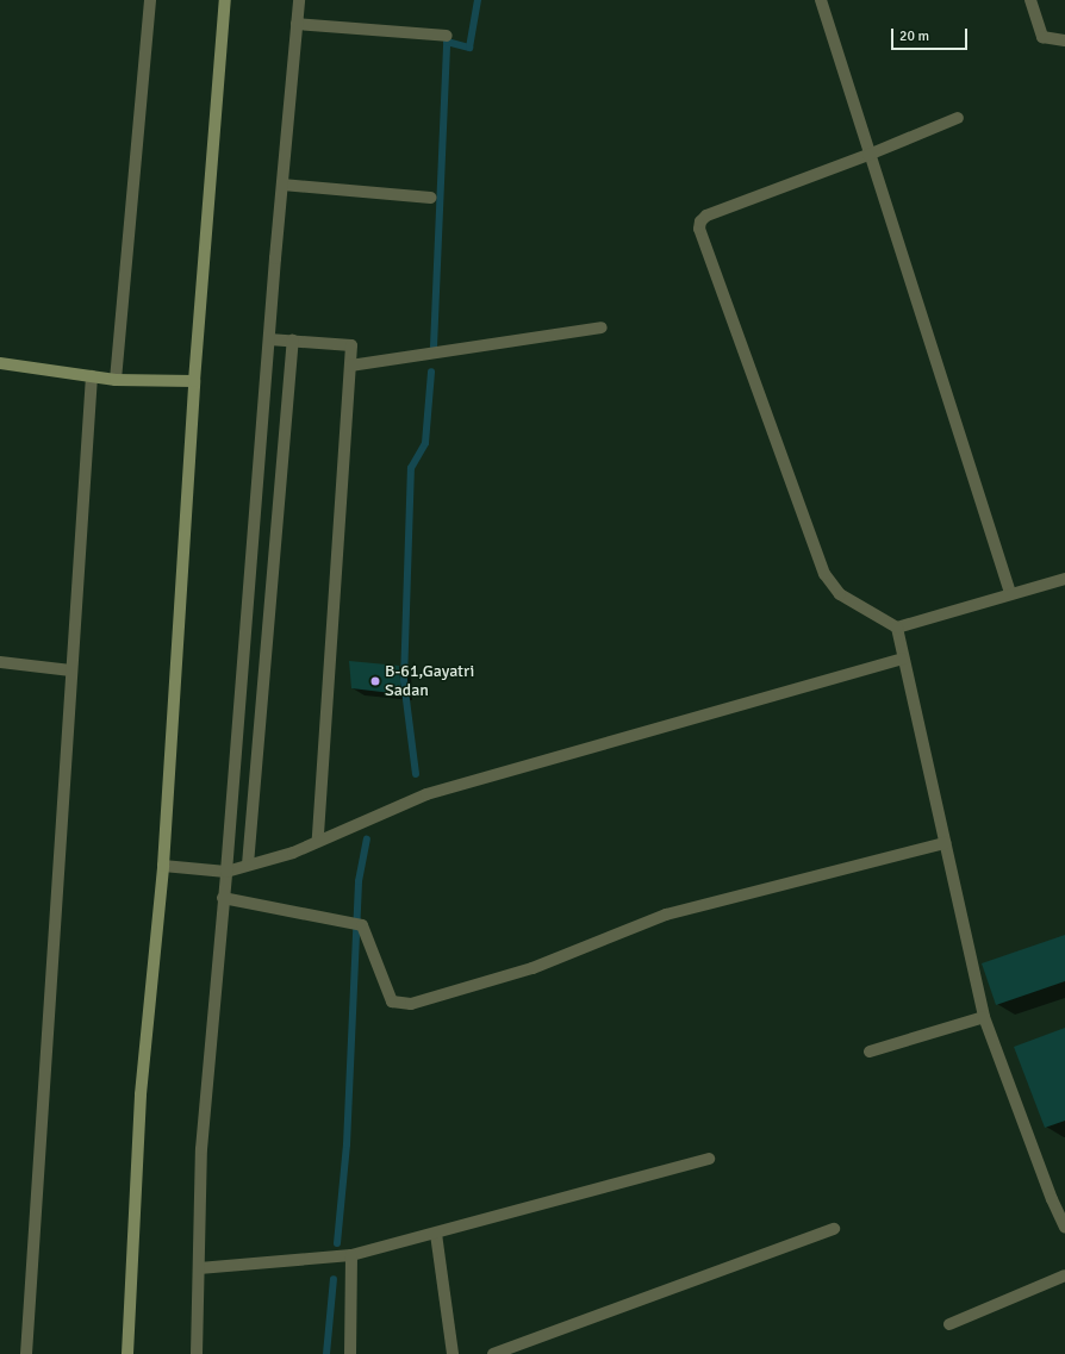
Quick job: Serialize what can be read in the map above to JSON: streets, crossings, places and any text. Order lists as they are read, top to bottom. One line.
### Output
{"places":["B-61,Gayatri Sadan"],"scale_bar":"20 m"}
